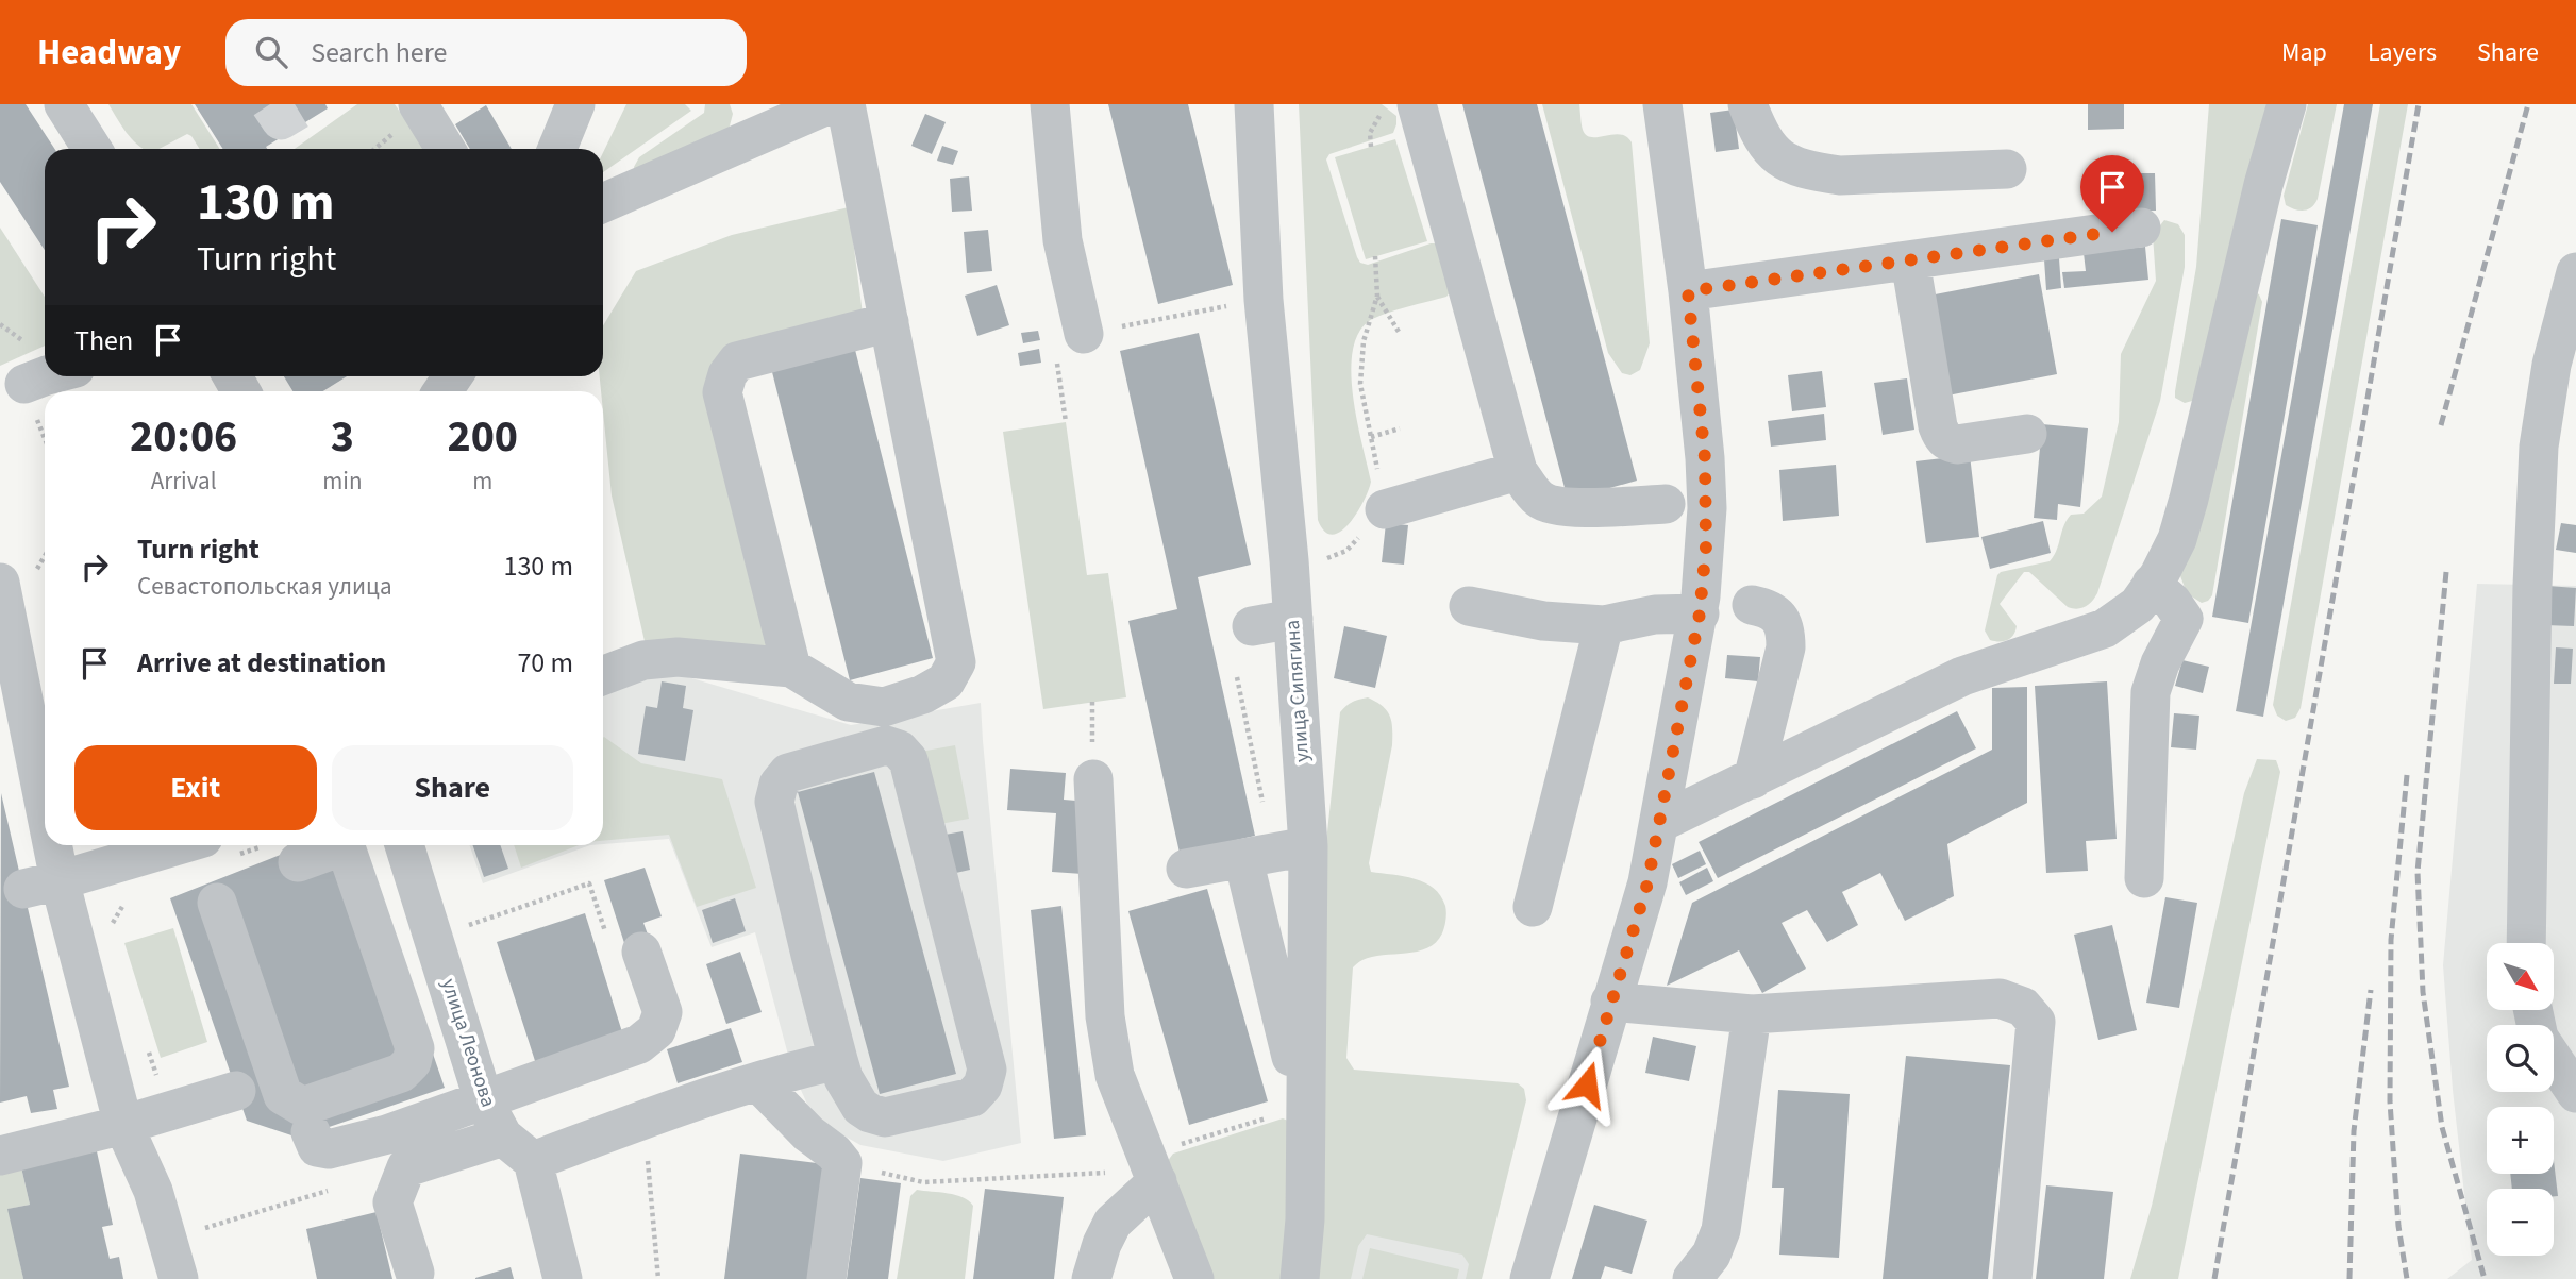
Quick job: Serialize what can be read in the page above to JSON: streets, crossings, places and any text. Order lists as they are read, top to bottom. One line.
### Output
{"streets":{"street":["улица Сипягина","улица Леонова"]},"north":"bottom right","page":{"header":"Headway","search":"Search here","nav":["Map","Layers","Share"],"turn":["130 m","Turn right"],"then":"Then","eta":["20:06","Arrival","3","min","200","m"],"list":[{"name":"Turn right","note":"Севастопольская улица","value":"130 m"},{"name":"Arrive at destination","value":"70 m"}],"buttons":["Exit","Share"],"map_buttons":["+","−"]}}
